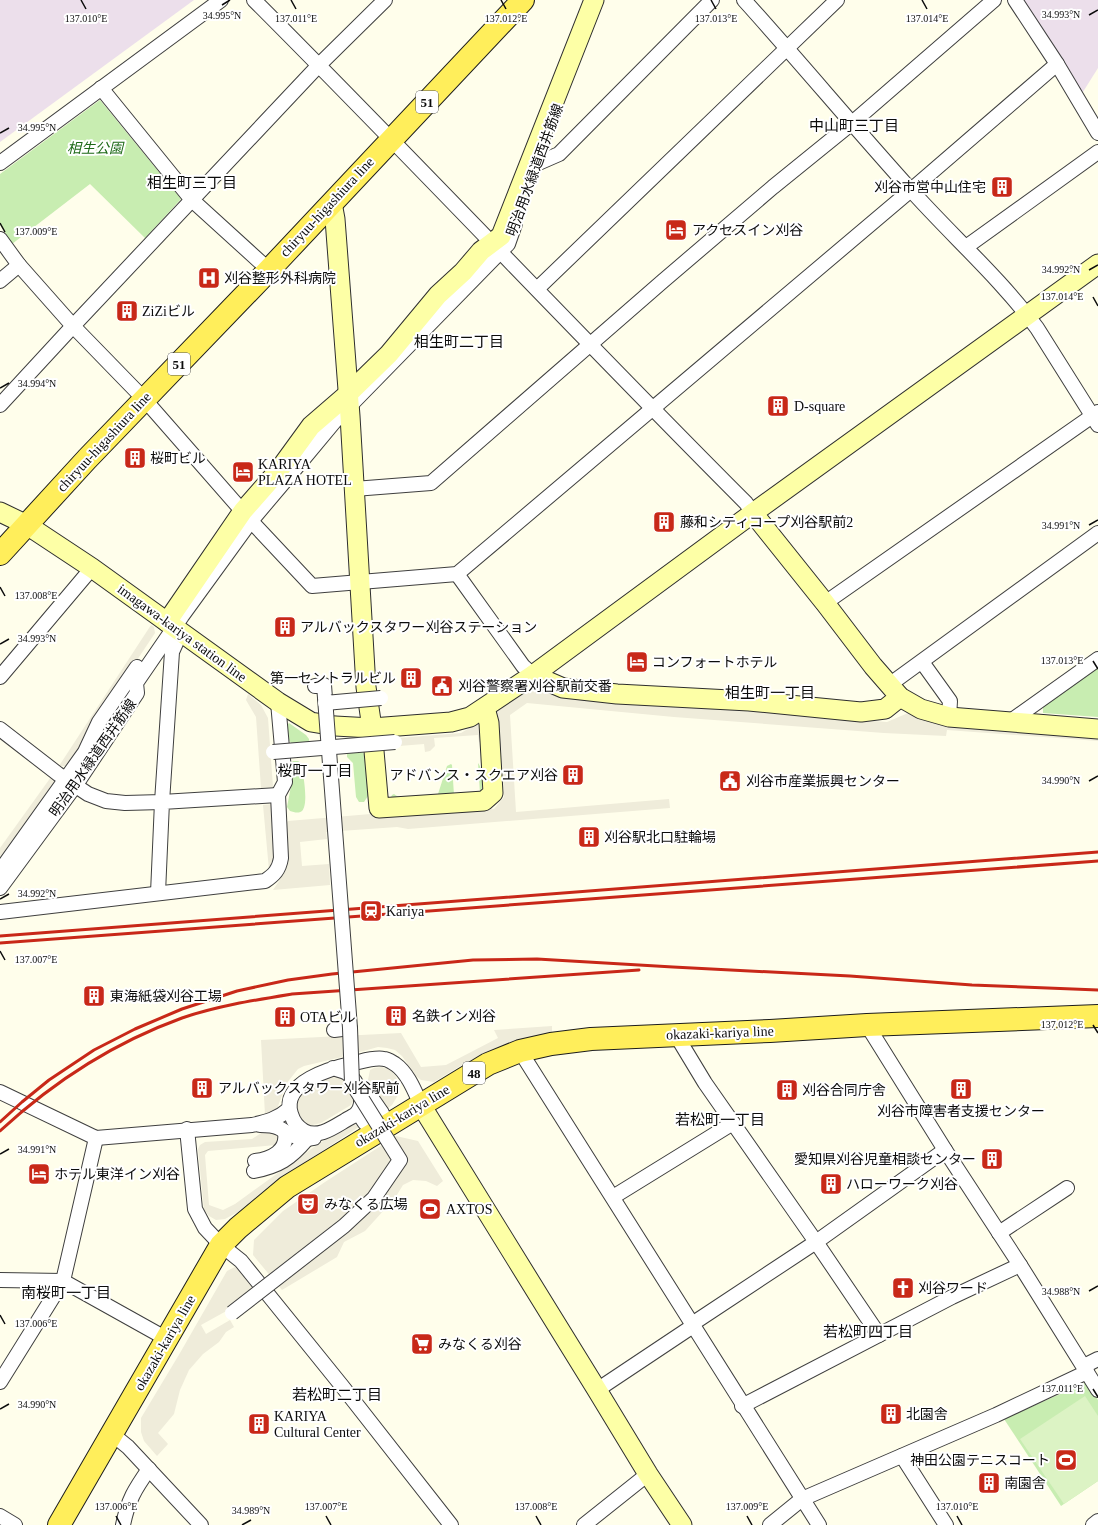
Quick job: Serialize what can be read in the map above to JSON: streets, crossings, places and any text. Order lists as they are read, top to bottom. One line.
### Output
{"streets":{"main road":["51","chiryuu-higashiura line","okazaki-kariya line","48"],"street":["明治用水緑道西井筋線","imagawa-kariya station line"]},"crossings":[["chiryuu-higashiura line","imagawa-kariya station line"]],"districts":["中山町三丁目","相生町三丁目","相生町二丁目","相生町一丁目","桜町一丁目","若松町一丁目","南桜町一丁目","若松町四丁目","若松町二丁目"],"parks":["相生公園"],"places":{"building":["刈谷市営中山住宅","ZiZiビル","D-square","桜町ビル","藤和シティコープ刈谷駅前2","アルバックスタワー刈谷ステーション","第一セントラルビル","アドバンス・スクエア刈谷","刈谷駅北口駐輪場","東海紙袋刈谷工場","名鉄イン刈谷","OTAビル","アルバックスタワー刈谷駅前","刈谷市障害者支援センター","刈谷合同庁舎","愛知県刈谷児童相談センター","ハローワーク刈谷","北園舎","KARIYA Cultural Center","南園舎"],"hotel":["アクセスイン刈谷","KARIYA PLAZA HOTEL","コンフォートホテル","ホテル東洋イン刈谷"],"hospital":["刈谷整形外科病院"],"public building":["刈谷警察署刈谷駅前交番","刈谷市産業振興センター"],"station":["Kariya"],"theatre":["みなくる広場"],"sports":["AXTOS","神田公園テニスコート"],"church":["刈谷ワード"],"supermarket":["みなくる刈谷"]},"coordinates":["34.993°N","34.995°N","137.010°E","137.012°E","137.013°E","137.011°E","137.014°E","137.009°E","34.992°N","34.994°N","34.991°N","137.008°E","34.990°N","137.007°E","34.988°N","137.006°E","34.989°N"]}
